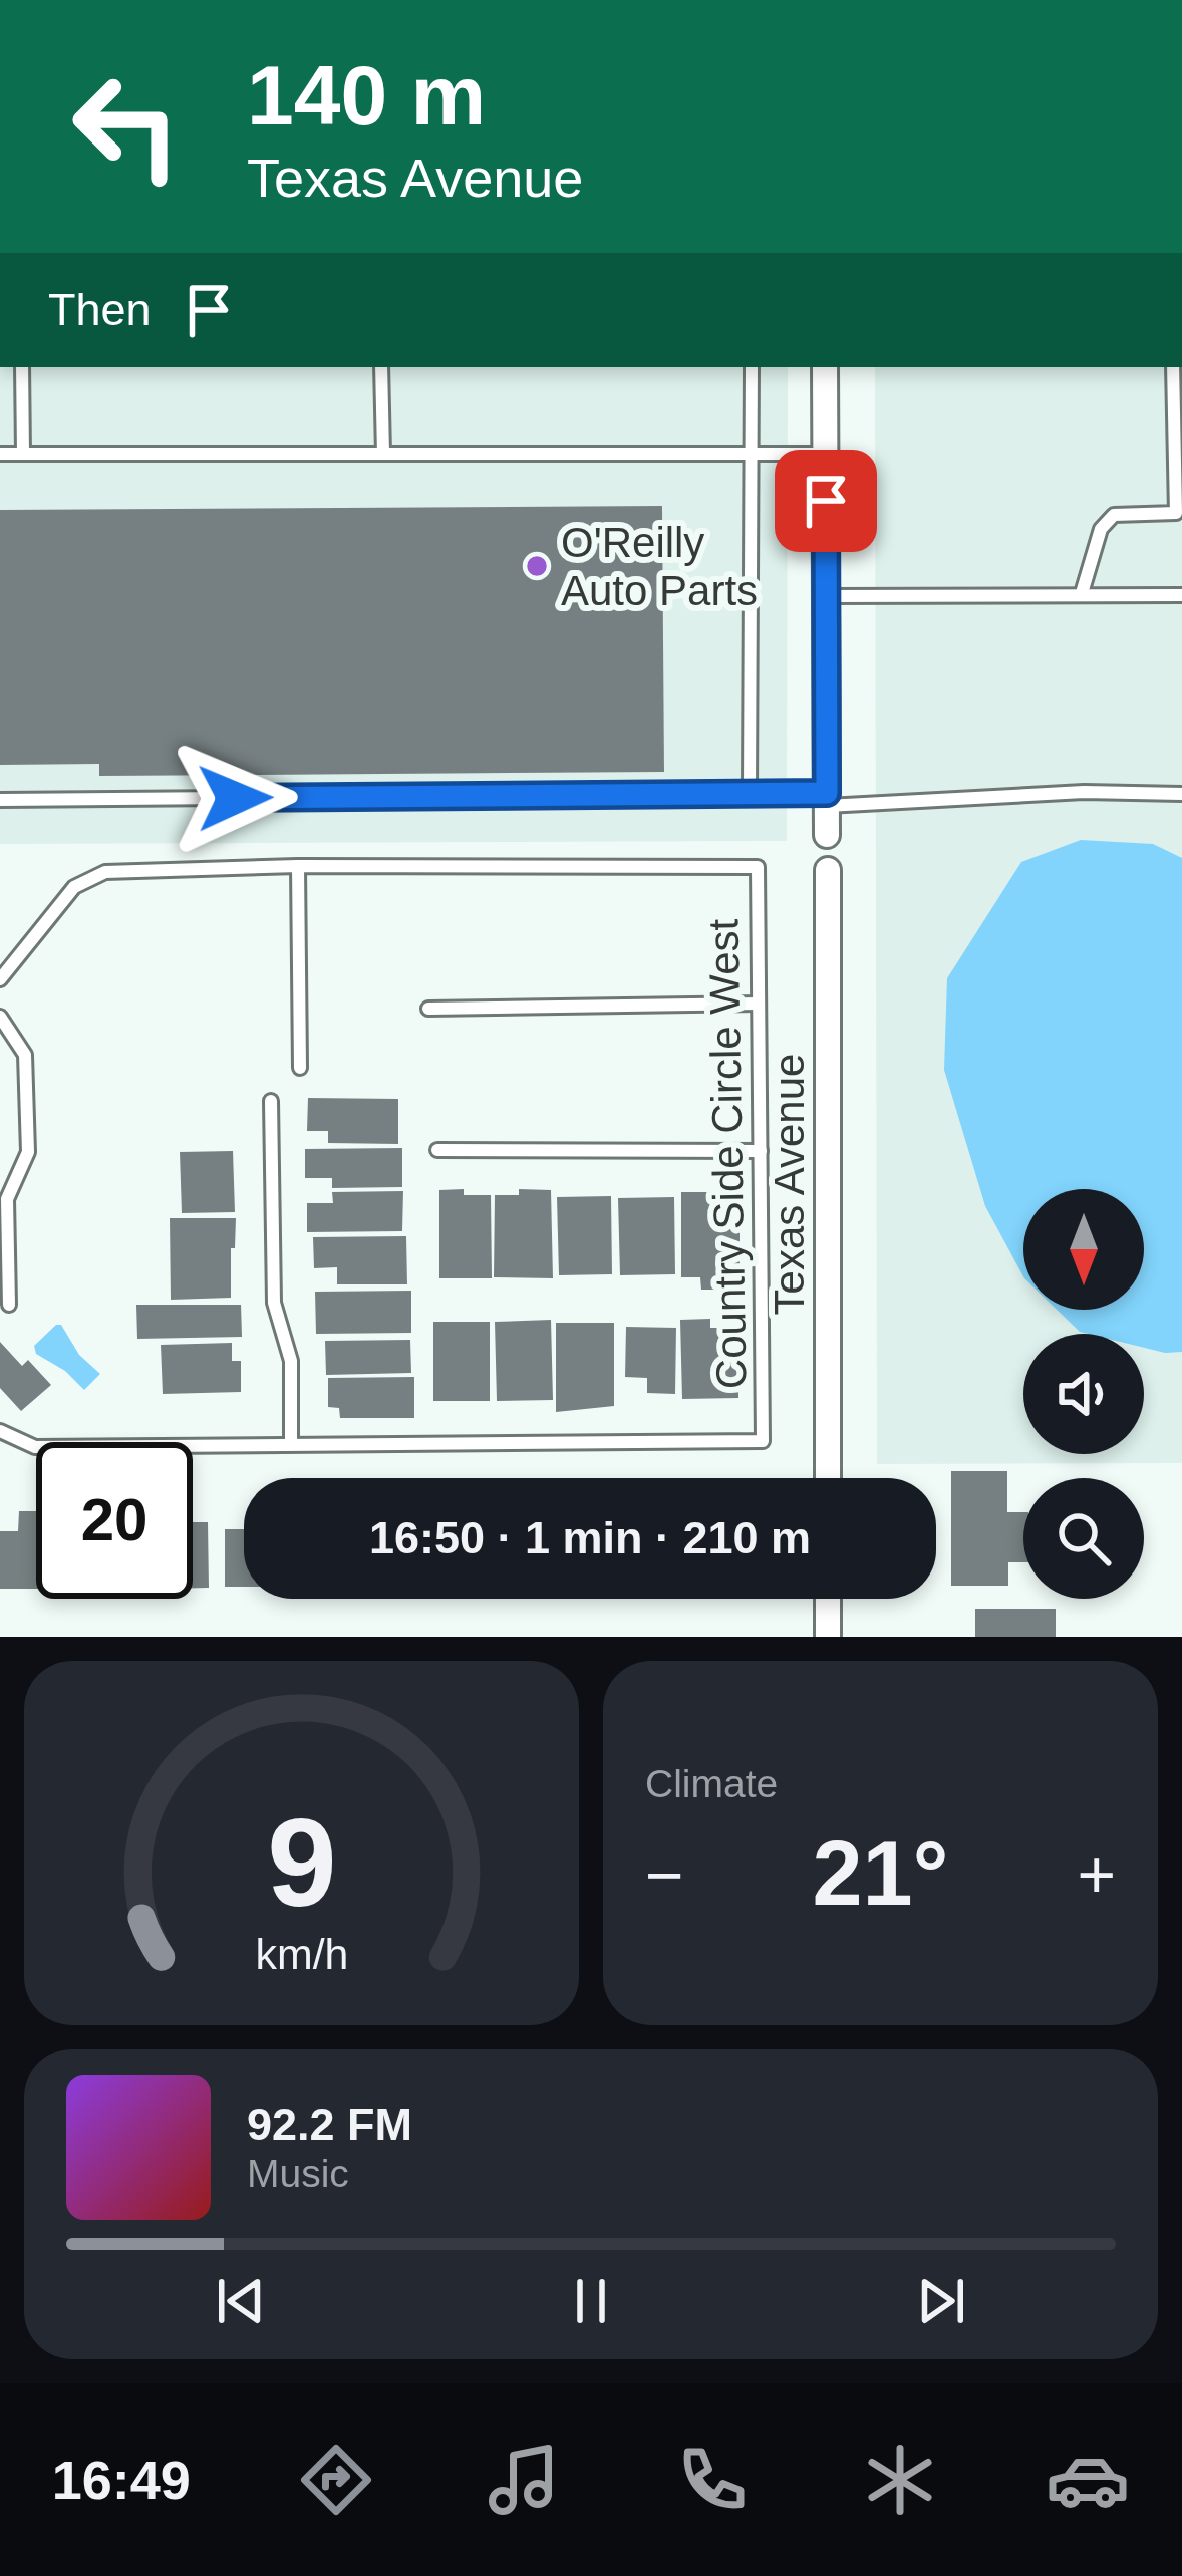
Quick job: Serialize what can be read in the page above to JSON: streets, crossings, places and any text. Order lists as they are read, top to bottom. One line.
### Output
{"streets":{"street":["Texas Avenue"],"lane":["Country Side Circle West"]},"places":["O'Reilly Auto Parts"],"north":"bottom","page":{"turn":["140 m","Texas Avenue"],"then":"Then","limit":"20","trip":"16:50 · 1 min · 210 m","tile":"Climate","heat":["−","21°","+"],"song":["92.2 FM","Music"],"tabs":"16:49","gauge":["9","km/h"]}}
